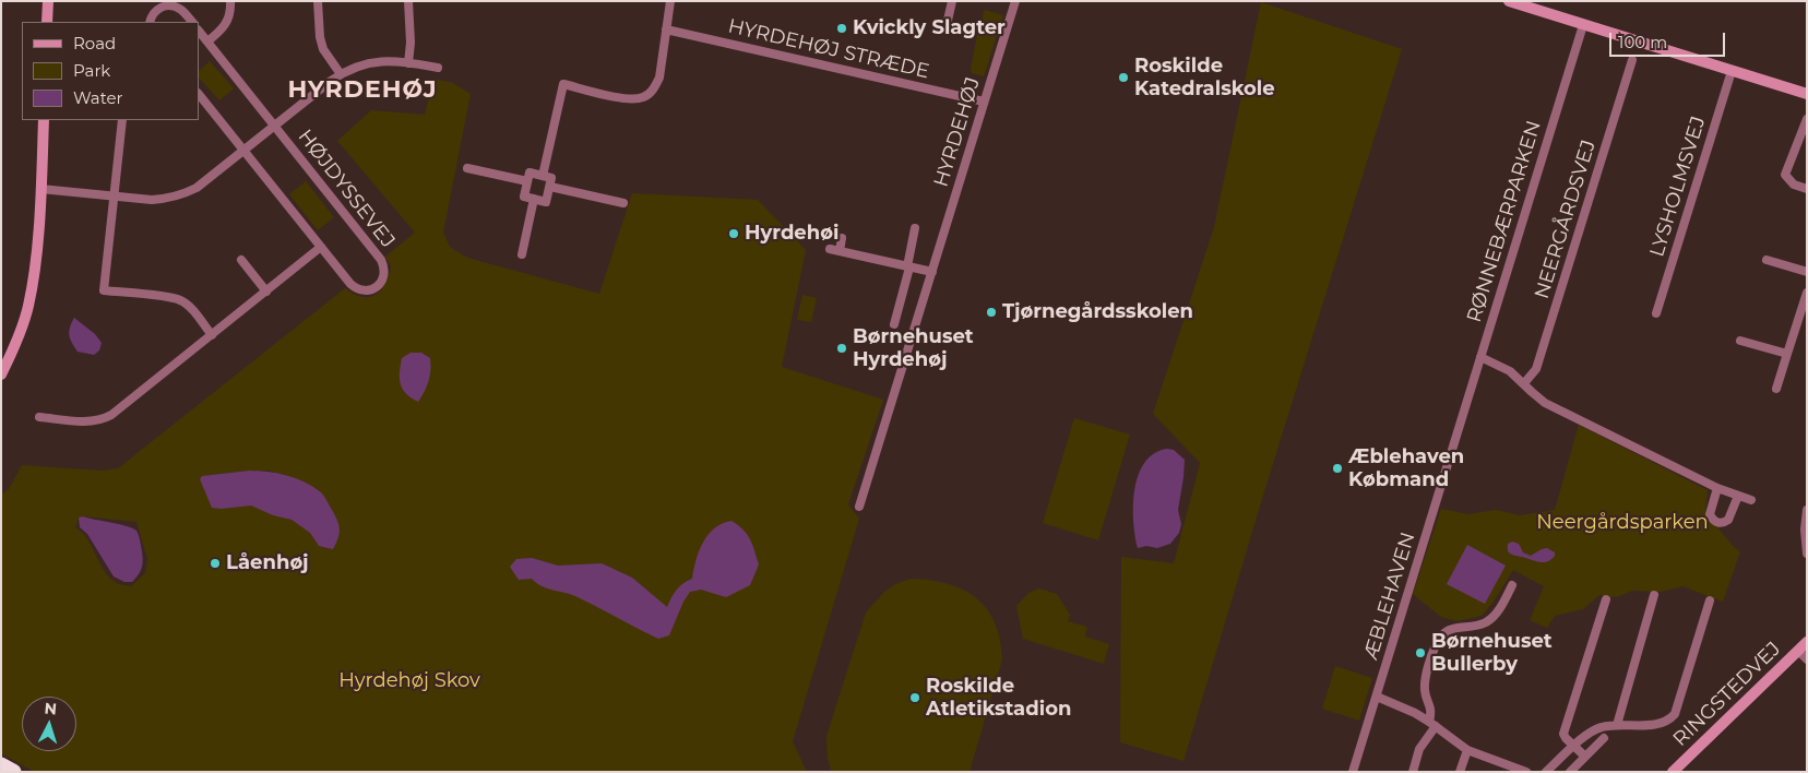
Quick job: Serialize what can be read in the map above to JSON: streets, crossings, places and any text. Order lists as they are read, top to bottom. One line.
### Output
{"streets":{"street":["HYRDEHØJ STRÆDE","HYRDEHØJ","LYSHOLMSVEJ","HØJDYSSEVEJ","NEERGÅRDSVEJ","RØNNEBÆRPARKEN","ÆBLEHAVEN","RINGSTEDVEJ"]},"crossings":[["HYRDEHØJ STRÆDE","HYRDEHØJ"],["RØNNEBÆRPARKEN","ÆBLEHAVEN"]],"districts":["HYRDEHØJ"],"parks":["Neergårdsparken","Hyrdehøj Skov"],"places":["Kvickly Slagter","Roskilde Katedralskole","Hyrdehøi","Tjørnegårdsskolen","Børnehuset Hyrdehøj","Æblehaven Købmand","Låenhøj","Børnehuset Bullerby","Roskilde Atletikstadion"],"legend":["Road","Park","Water"],"scale_bar":"100 m","north":"top"}
